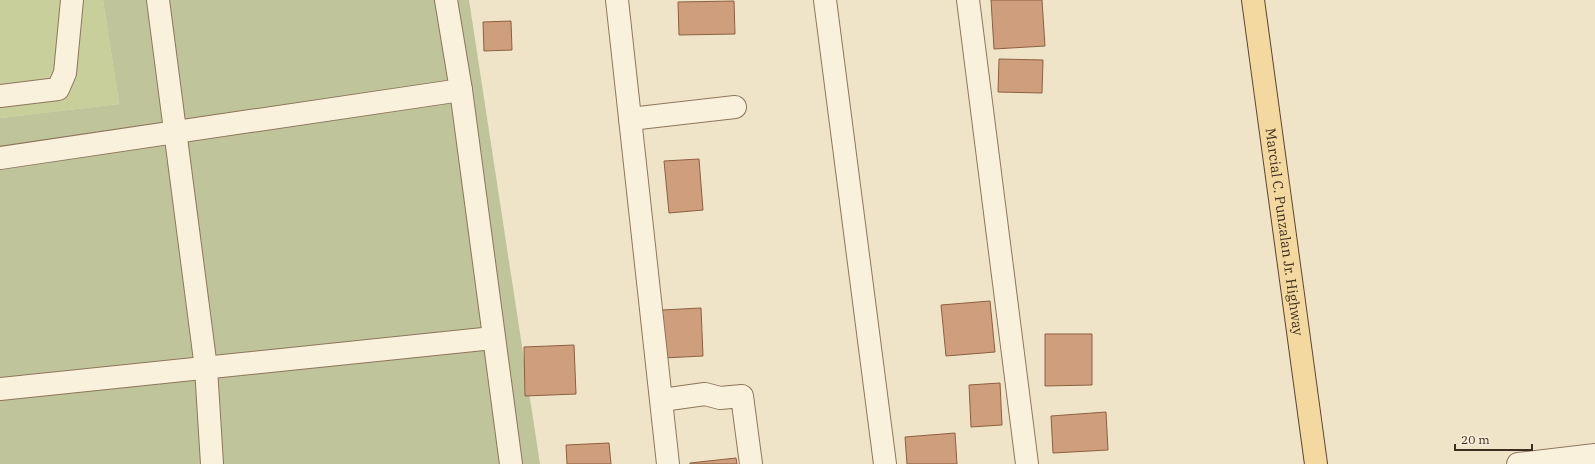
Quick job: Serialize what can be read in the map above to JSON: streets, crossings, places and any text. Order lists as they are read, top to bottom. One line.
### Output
{"streets":{"main road":["Marcial C. Punzalan Jr. Highway"]},"scale_bar":"20 m"}
